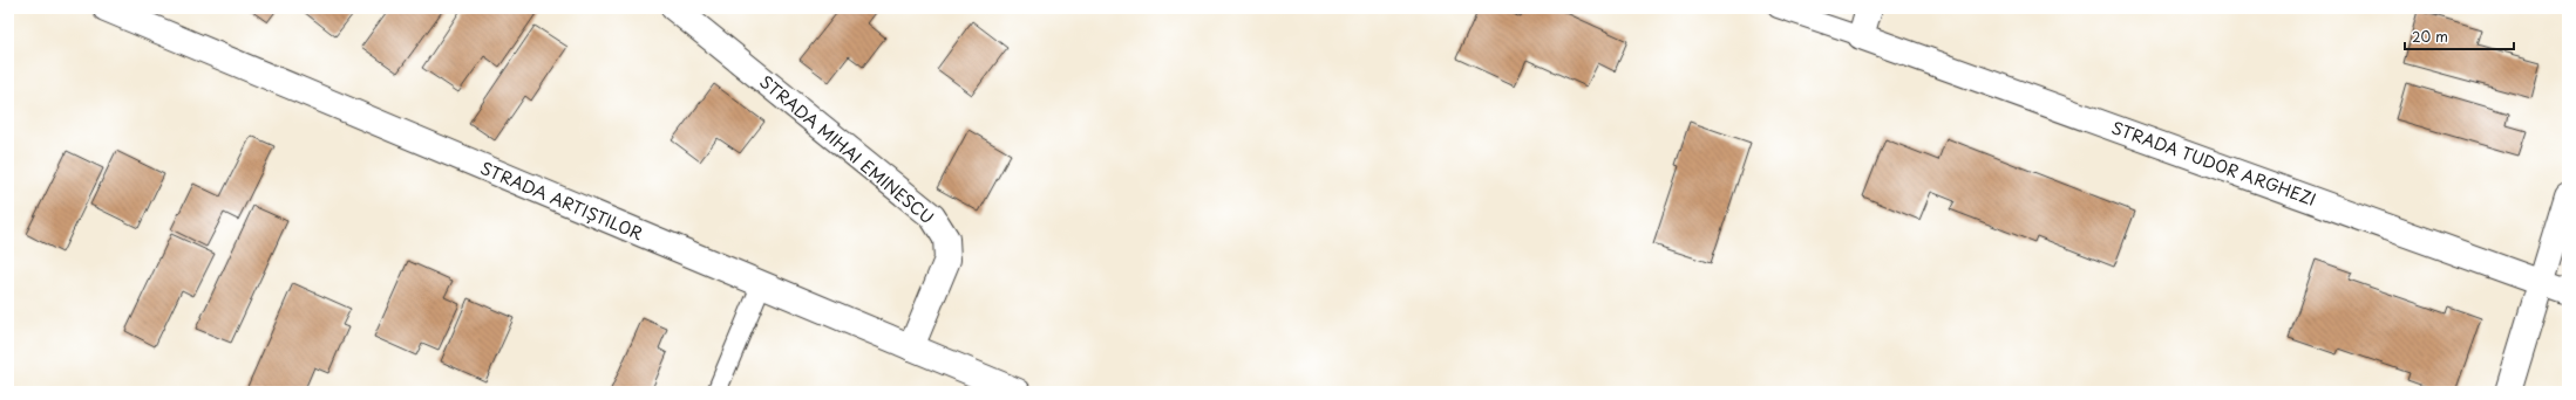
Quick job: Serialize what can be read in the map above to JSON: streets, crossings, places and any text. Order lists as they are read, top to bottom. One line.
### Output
{"streets":{"street":["STRADA MIHAI EMINESCU","STRADA TUDOR ARGHEZI","STRADA ARTIȘTILOR"]},"crossings":[["STRADA MIHAI EMINESCU","STRADA ARTIȘTILOR"]],"scale_bar":"20 m"}
